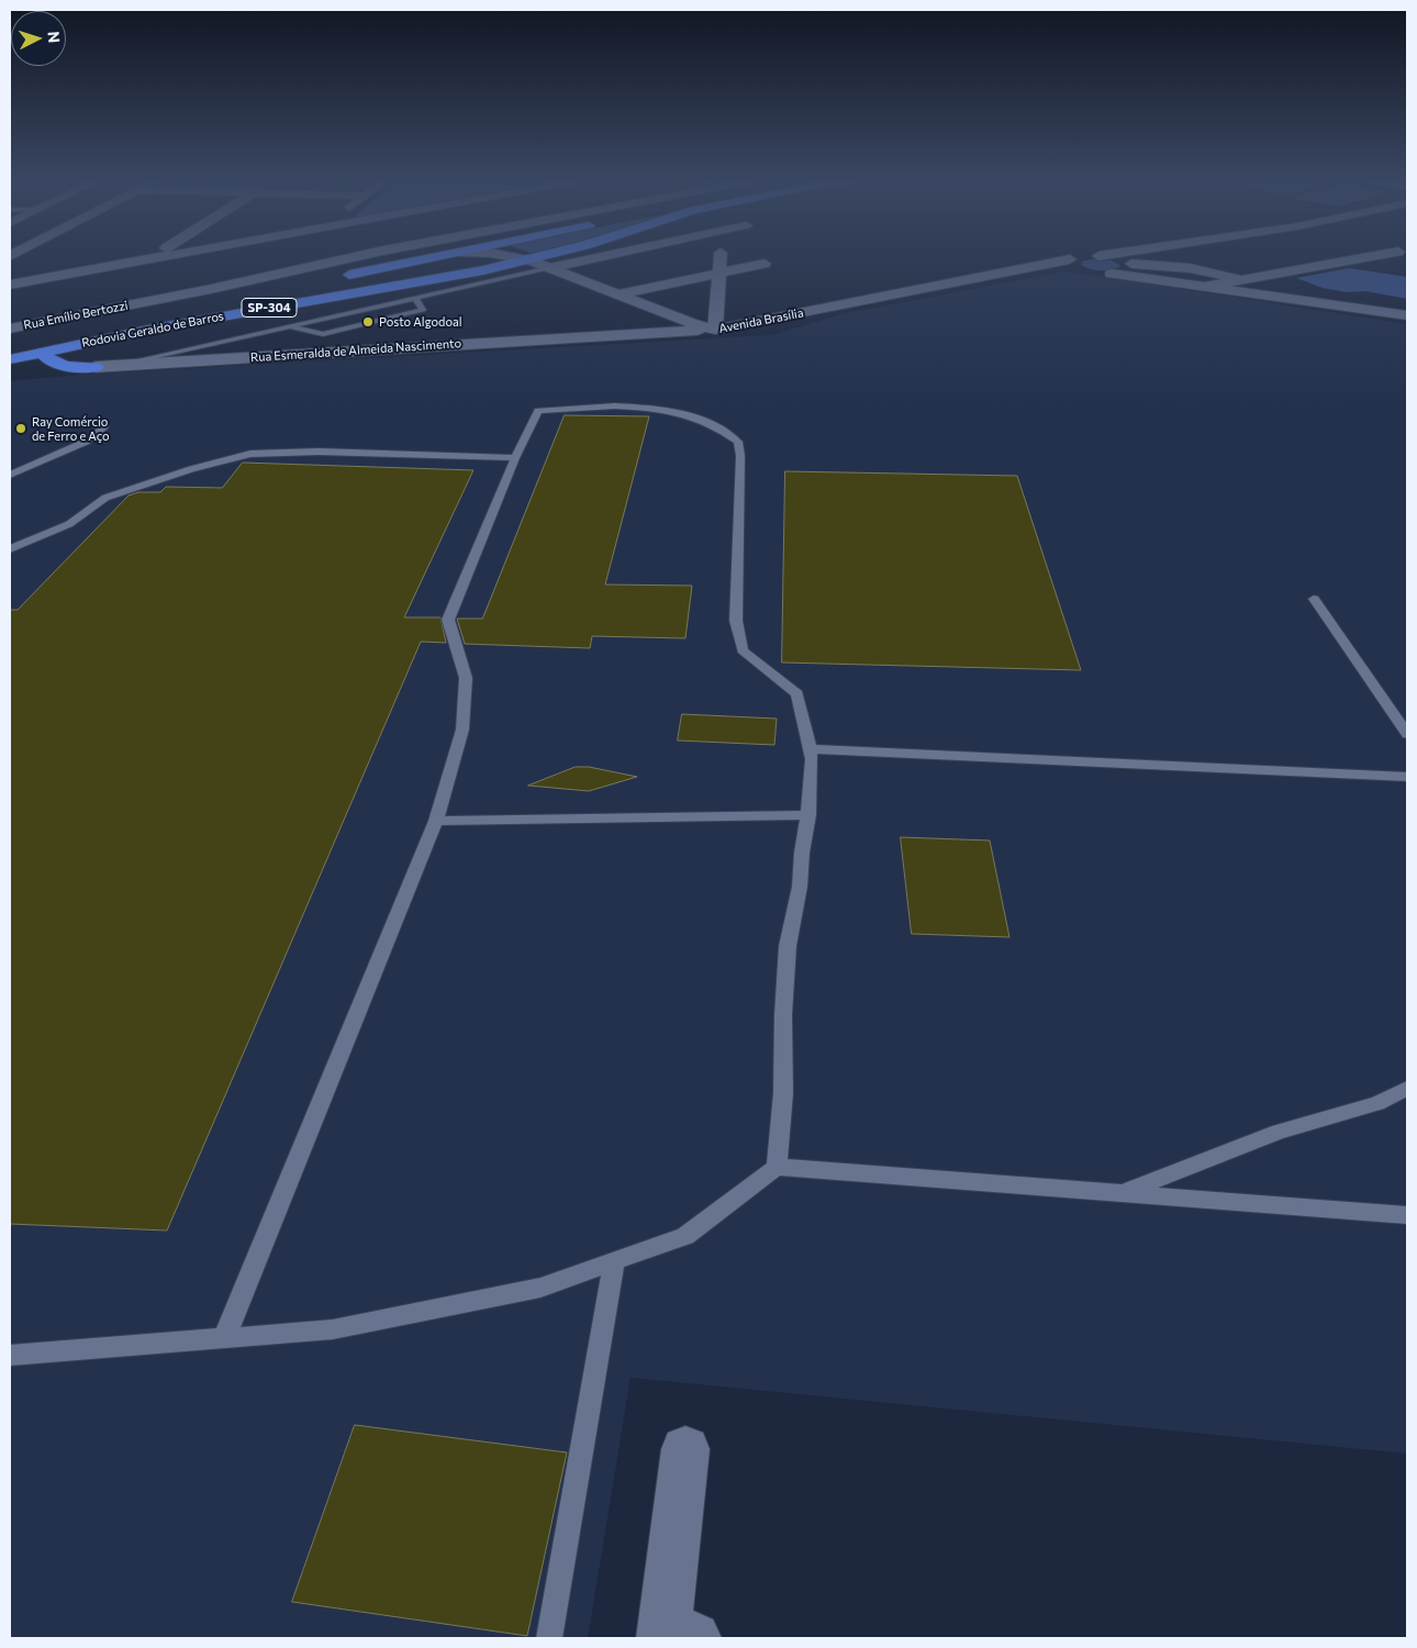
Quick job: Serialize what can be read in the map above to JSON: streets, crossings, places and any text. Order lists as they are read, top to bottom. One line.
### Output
{"streets":{"highway":["SP-304","Rodovia Geraldo de Barros"],"street":["Rua Emílio Bertozzi","Avenida Brasília","Rua Esmeralda de Almeida Nascimento"]},"crossings":[["Avenida Brasília","Rodovia Geraldo de Barros"],["Avenida Brasília","Rua Esmeralda de Almeida Nascimento"]],"places":["Posto Algodoal","Ray Comércio de Ferro e Aço"],"north":"right"}
